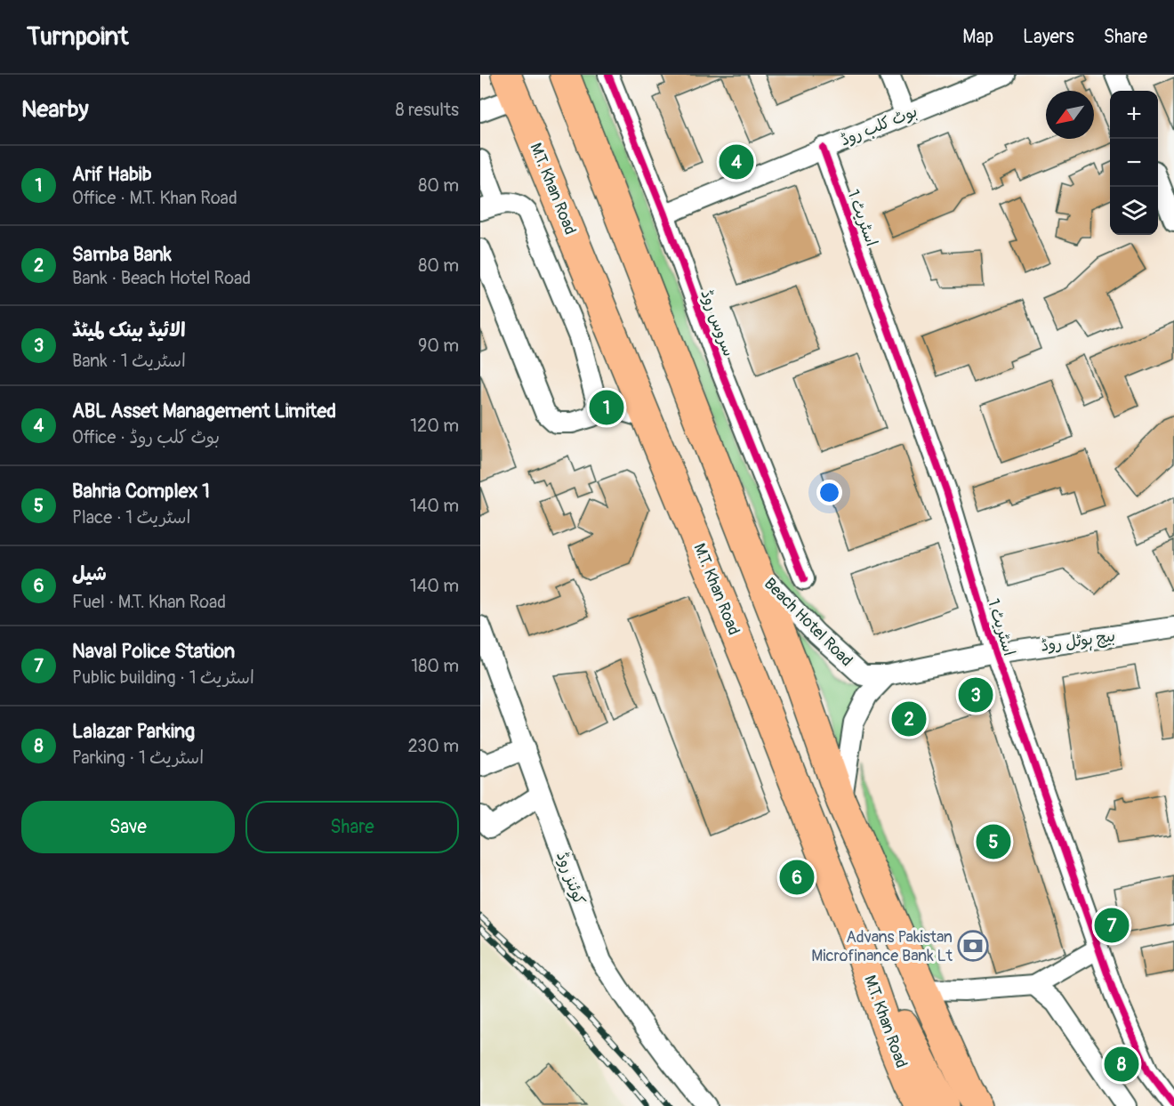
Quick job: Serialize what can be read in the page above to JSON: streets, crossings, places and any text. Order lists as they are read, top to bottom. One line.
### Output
{"streets":{"highway":["M.T. Khan Road"],"street":["بوٹ کلب روڈ","اسٹریٹ 1","سروس روڈ","Beach Hotel Road","بیچ ہوٹل روڈ","کوئنز روڈ"]},"crossings":[["بوٹ کلب روڈ","اسٹریٹ 1"],["بوٹ کلب روڈ","سروس روڈ"],["اسٹریٹ 1","بیچ ہوٹل روڈ"],["Beach Hotel Road","بیچ ہوٹل روڈ"]],"places":{"bank":["Advans Pakistan Microfinance Bank Lt"]},"north":"bottom left","page":{"header":"Turnpoint","nav":["Map","Layers","Share"],"heading":["Nearby","8 results"],"map_buttons":["+","−"],"pins":["4","1","3","2","5","6","7","8"],"list":[{"mark":"1","name":"Arif Habib","note":"Office · M.T. Khan Road","value":"80 m"},{"mark":"2","name":"Samba Bank","note":"Bank · Beach Hotel Road","value":"80 m"},{"mark":"3","name":"الائیڈ بینک لمیٹڈ","note":"Bank · اسٹریٹ 1","value":"90 m"},{"mark":"4","name":"ABL Asset Management Limited","note":"Office · بوٹ کلب روڈ","value":"120 m"},{"mark":"5","name":"Bahria Complex 1","note":"Place · اسٹریٹ 1","value":"140 m"},{"mark":"6","name":"شیل","note":"Fuel · M.T. Khan Road","value":"140 m"},{"mark":"7","name":"Naval Police Station","note":"Public building · اسٹریٹ 1","value":"180 m"},{"mark":"8","name":"Lalazar Parking","note":"Parking · اسٹریٹ 1","value":"230 m"}],"buttons":["Save","Share"]}}
